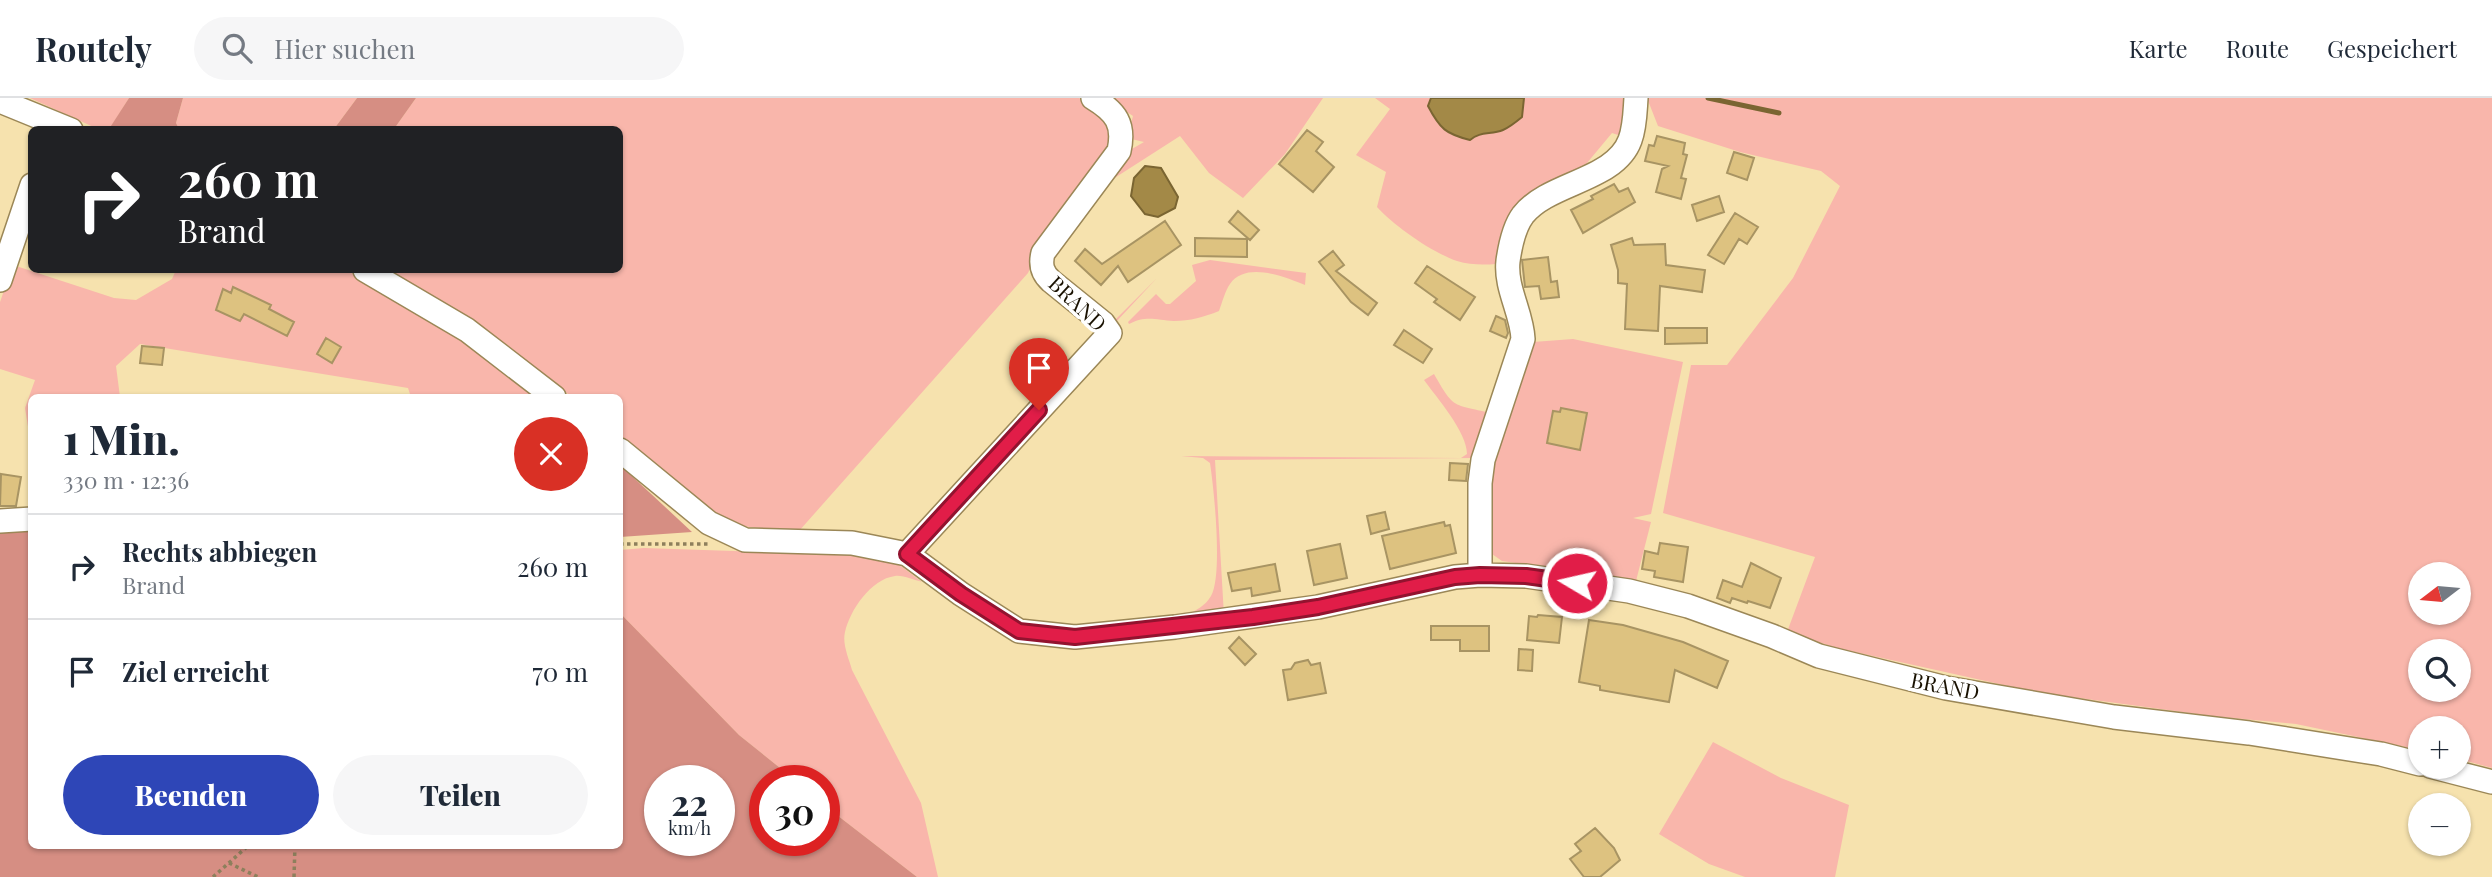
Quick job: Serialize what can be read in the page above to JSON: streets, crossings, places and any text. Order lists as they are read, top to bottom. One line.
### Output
{"streets":{"street":["BRAND"]},"north":"left","page":{"header":"Routely","search":"Hier suchen","nav":["Karte","Route","Gespeichert"],"turn":["260 m","Brand"],"heading":["1 Min.","330 m · 12:36"],"list":[{"name":"Rechts abbiegen","note":"Brand","value":"260 m"},{"name":"Ziel erreicht","value":"70 m"}],"map_buttons":["+","−"],"buttons":["Beenden","Teilen"],"speed":"22 km/h","limit":"30"}}
